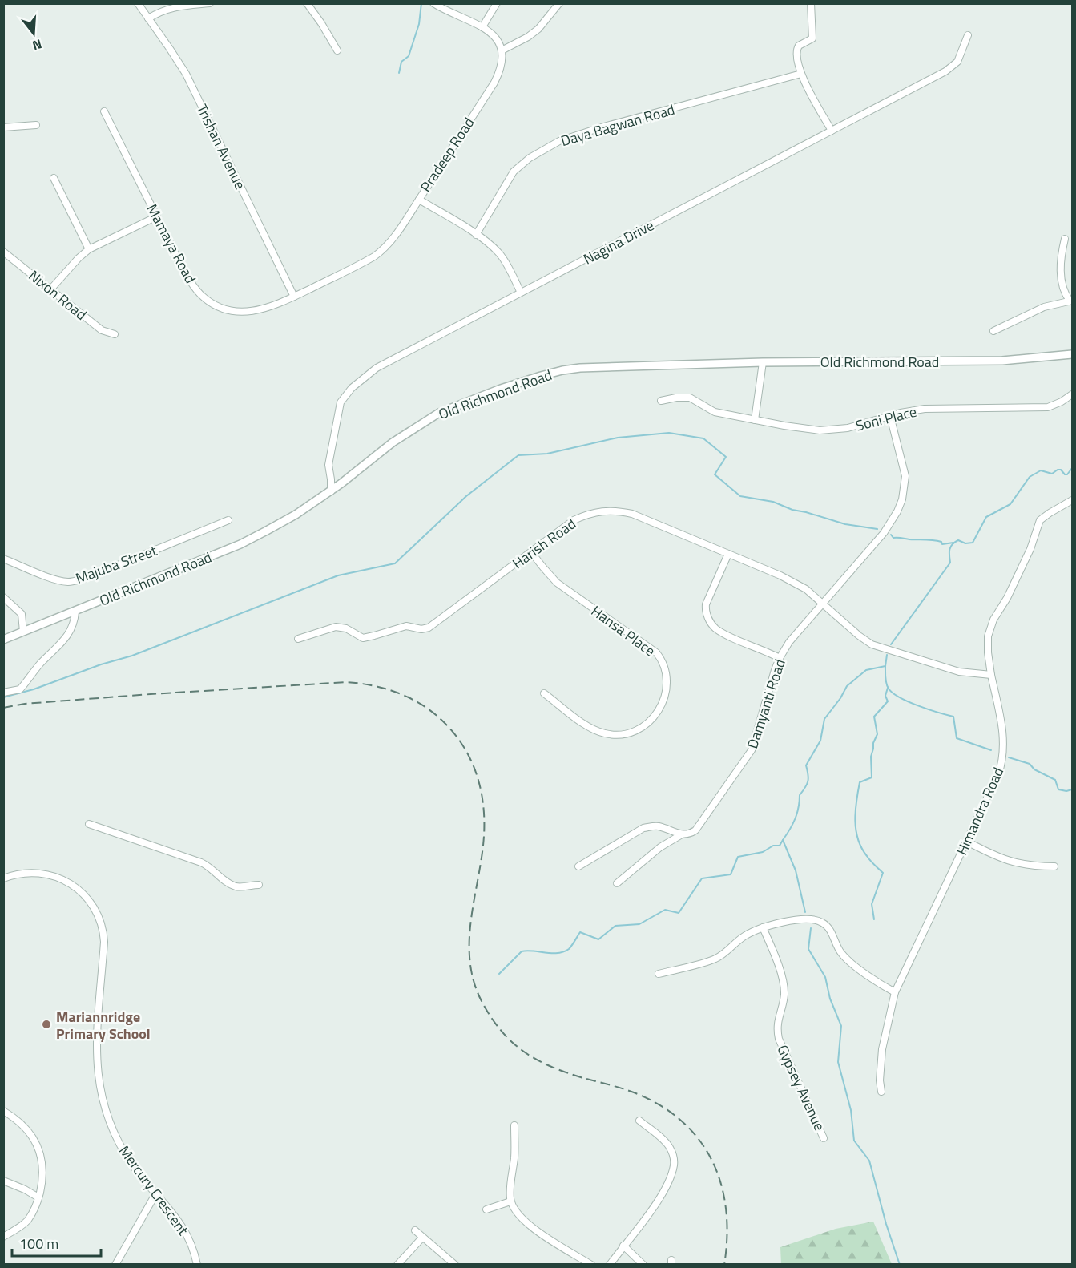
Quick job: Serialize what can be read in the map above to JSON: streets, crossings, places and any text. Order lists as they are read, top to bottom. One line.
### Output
{"streets":{"street":["Daya Bagwan Road","Trishan Avenue","Pradeep Road","Nagina Drive","Mamaya Road","Nixon Road","Old Richmond Road","Soni Place","Harish Road","Majuba Street","Hansa Place","Damyanti Road","Himandra Road","Gypsey Avenue","Mercury Crescent"]},"crossings":[["Daya Bagwan Road","Pradeep Road"],["Trishan Avenue","Mamaya Road"],["Pradeep Road","Nagina Drive"],["Pradeep Road","Mamaya Road"],["Nagina Drive","Old Richmond Road"],["Soni Place","Damyanti Road"],["Harish Road","Hansa Place"],["Harish Road","Damyanti Road"]],"places":["Mariannridge Primary School"],"scale_bar":"100 m","north":"bottom"}
